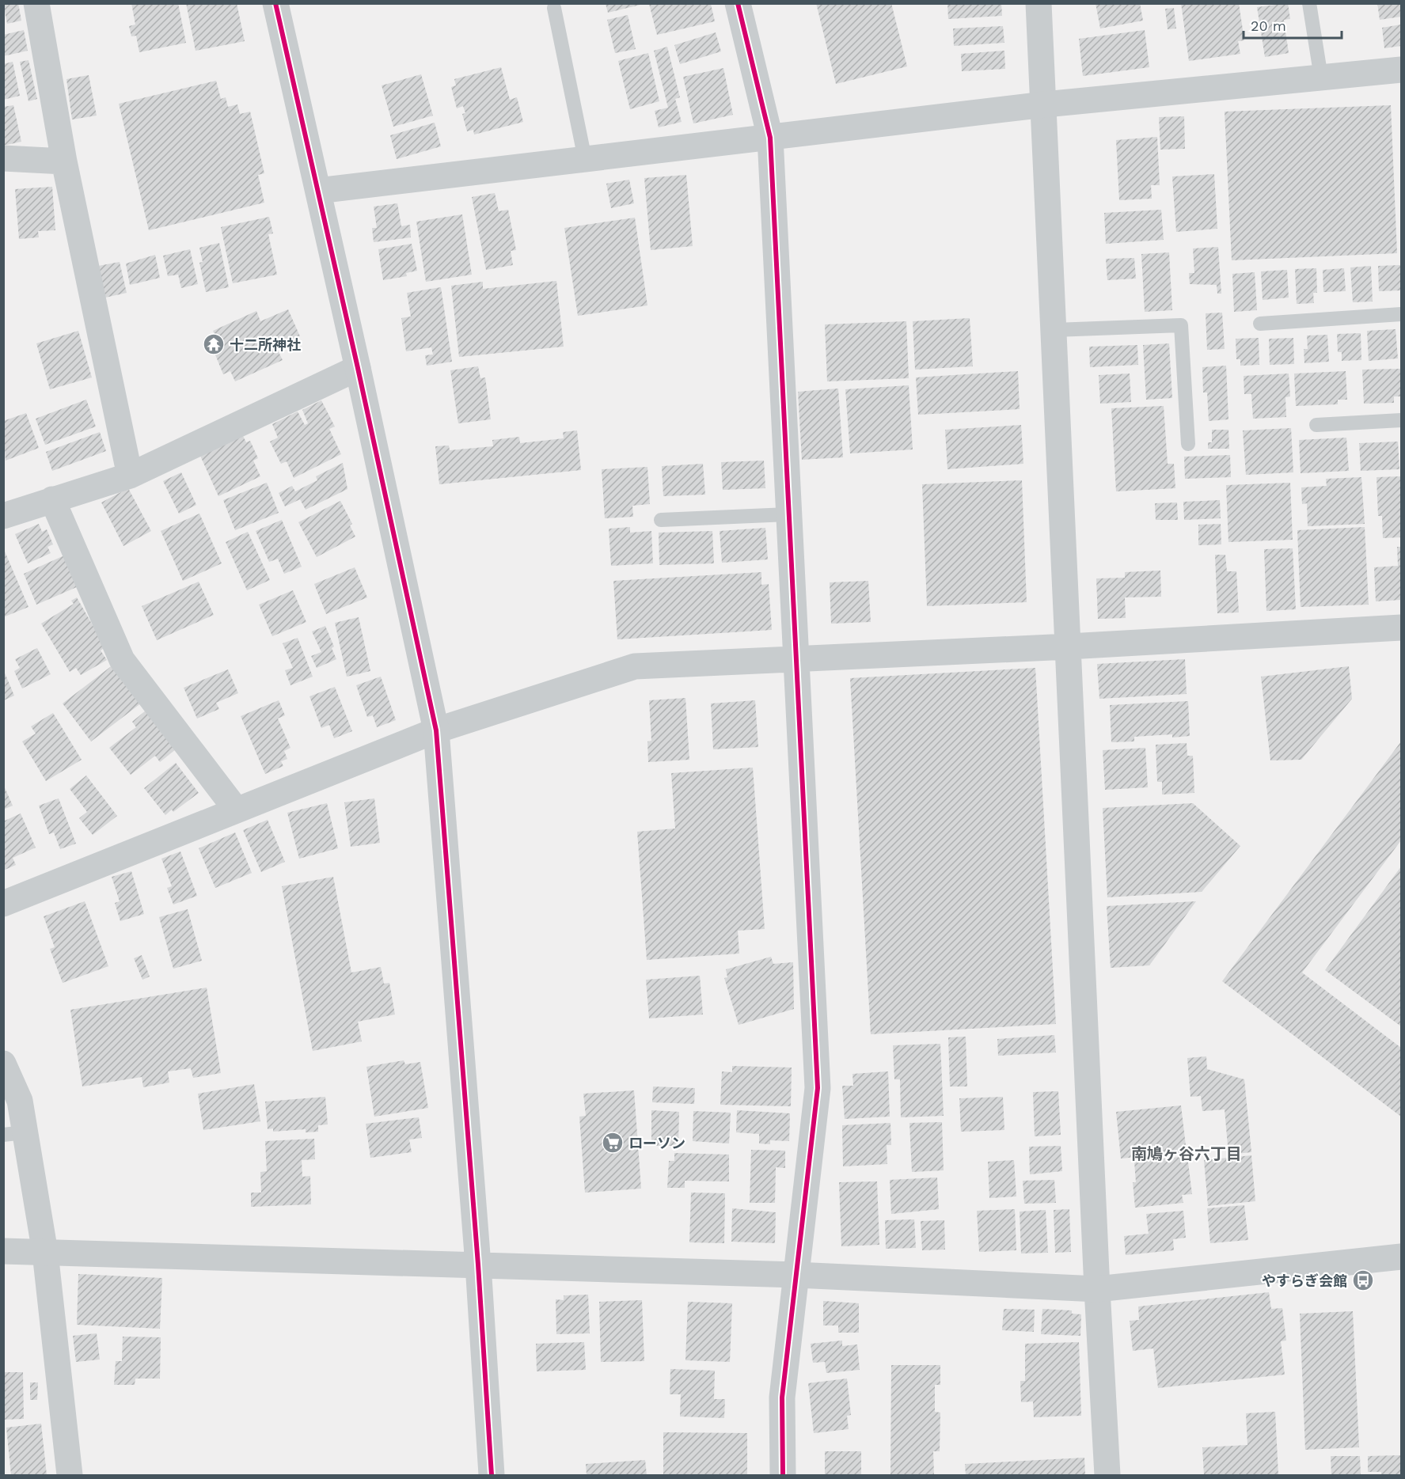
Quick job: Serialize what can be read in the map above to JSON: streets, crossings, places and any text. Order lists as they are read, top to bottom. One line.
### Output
{"districts":["南鳩ヶ谷六丁目"],"places":{"temple":["十二所神社"],"supermarket":["ローソン"],"bus stop":["やすらぎ会館"]},"scale_bar":"20 m"}
